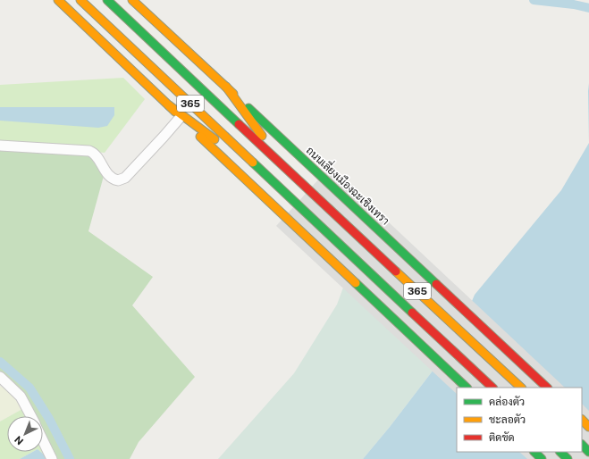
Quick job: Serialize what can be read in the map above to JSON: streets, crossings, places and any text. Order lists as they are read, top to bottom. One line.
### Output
{"streets":{"main road":["365","ถนนเลี่ยงเมืองฉะเชิงเทรา"]},"legend":["คล่องตัว","ชะลอตัว","ติดขัด"],"north":"bottom left"}
